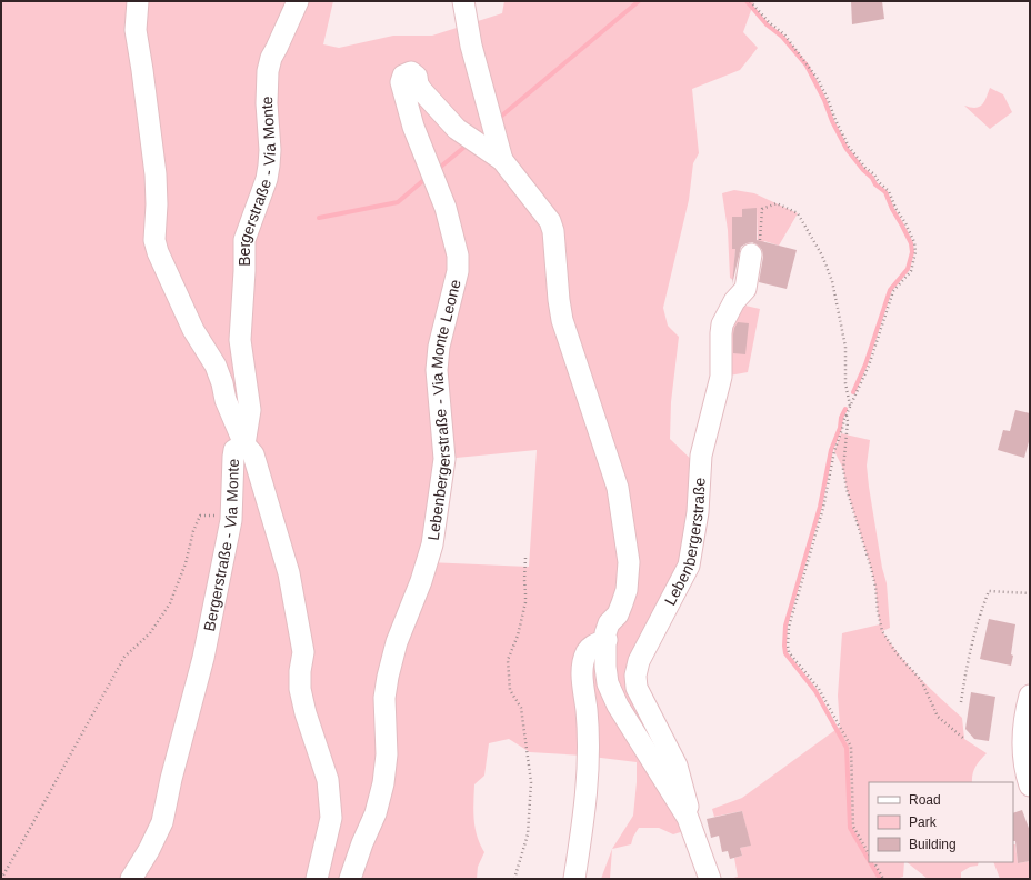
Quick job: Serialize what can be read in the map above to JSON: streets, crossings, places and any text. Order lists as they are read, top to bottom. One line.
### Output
{"streets":{"street":["Bergerstraße - Via Monte","Lebenbergerstraße - Via Monte Leone","Lebenbergerstraße"]},"crossings":[["Lebenbergerstraße - Via Monte Leone","Lebenbergerstraße"]],"legend":["Road","Park","Building"]}
